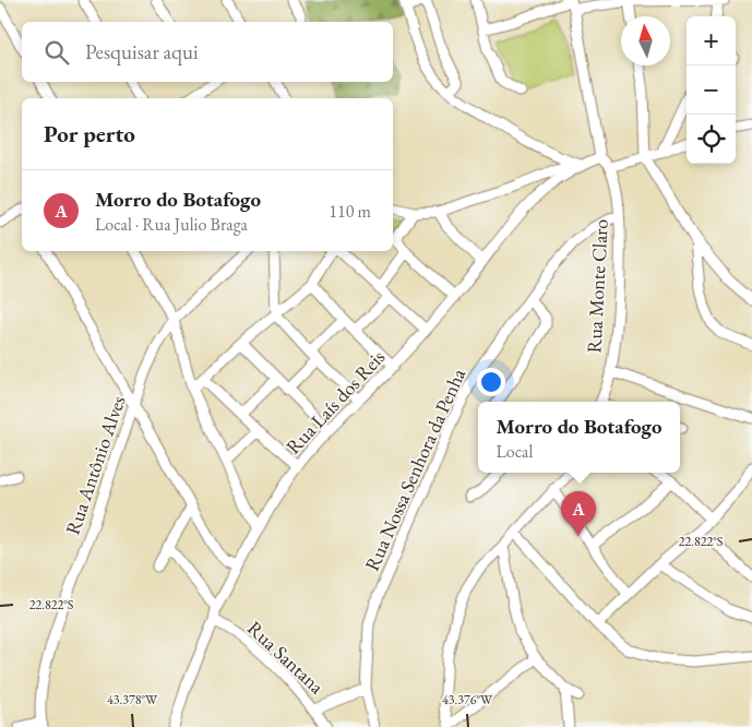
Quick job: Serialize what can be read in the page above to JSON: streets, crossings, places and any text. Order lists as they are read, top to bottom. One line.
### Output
{"streets":{"street":["Rua Monte Claro","Rua Laís dos Reis","Rua Antônio Alves","Rua Nossa Senhora da Penha","Rua Santana"]},"crossings":[["Rua Monte Claro","Rua Nossa Senhora da Penha"],["Rua Laís dos Reis","Rua Santana"]],"north":"top","page":{"map_buttons":["+","−"],"search":"Pesquisar aqui","heading":"Por perto","list":[{"mark":"A","name":"Morro do Botafogo","note":"Local · Rua Julio Braga","value":"110 m"}],"popup":["Morro do Botafogo","Local"],"pins":"A"},"coordinates":["22.822°S","43.378°W","43.376°W"]}
